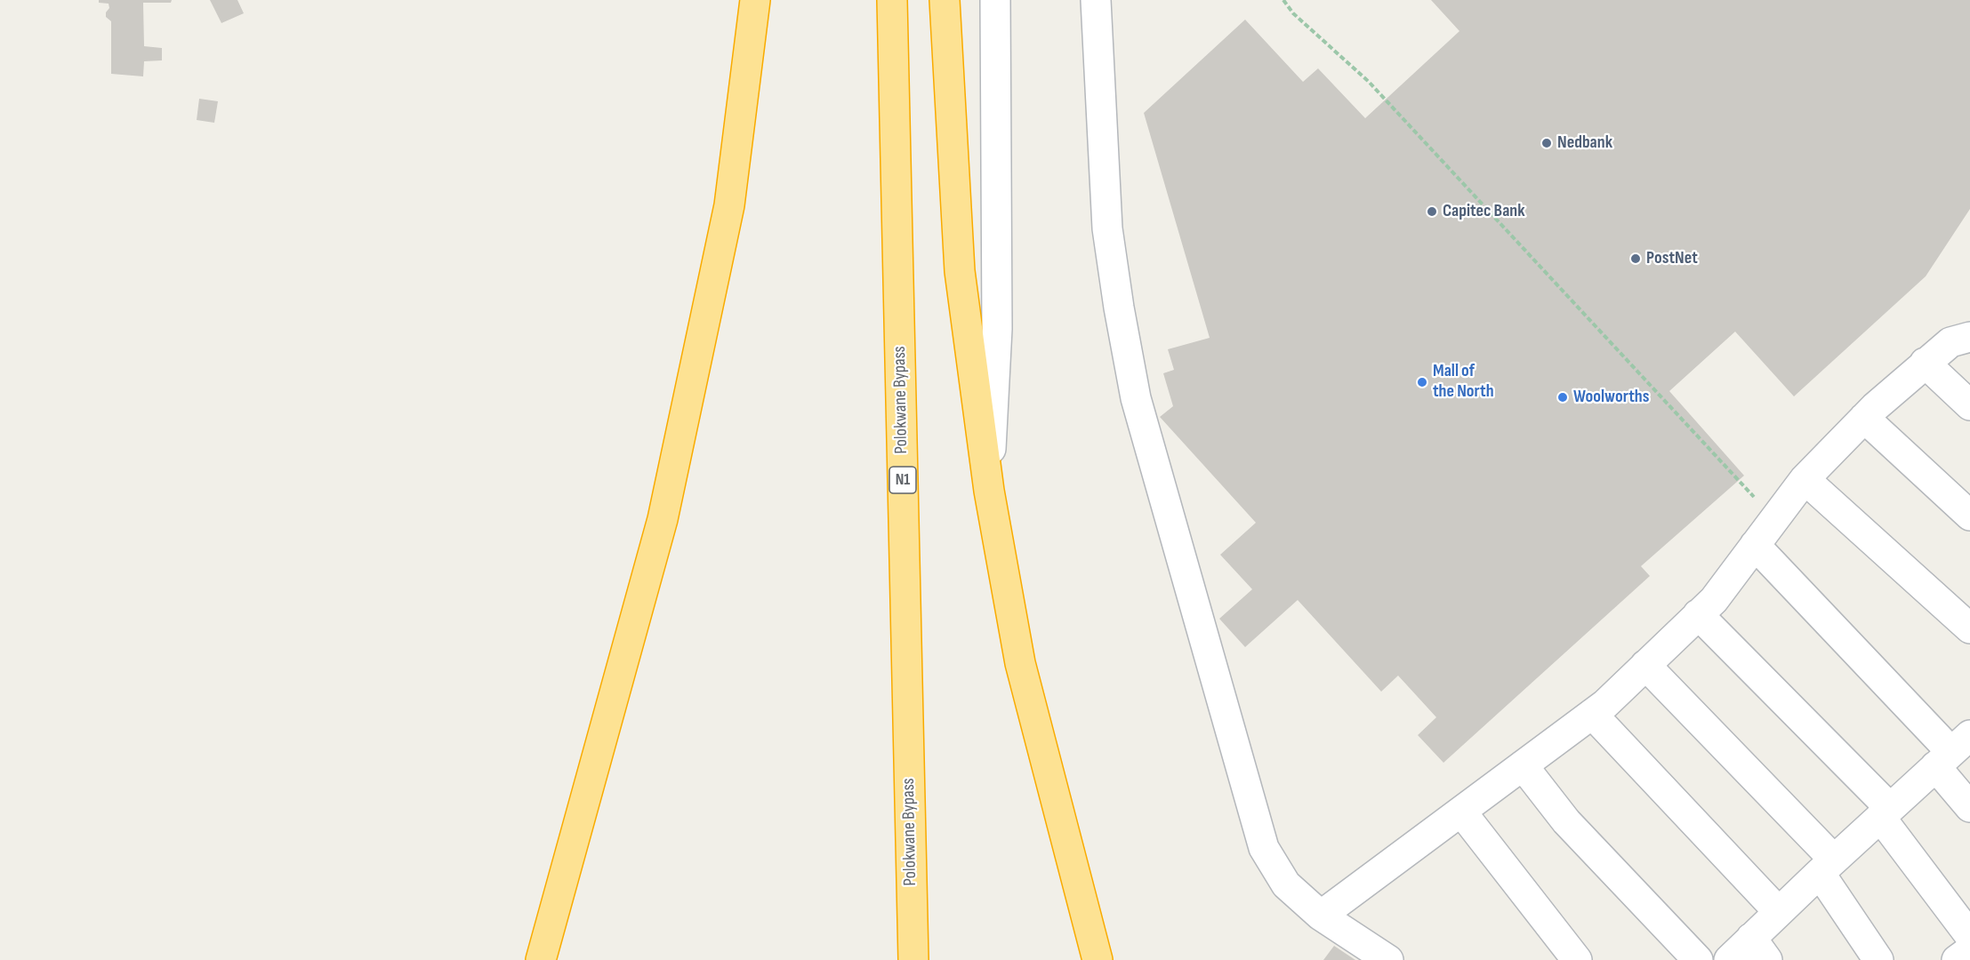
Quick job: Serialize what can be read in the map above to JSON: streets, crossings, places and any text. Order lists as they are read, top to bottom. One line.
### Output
{"streets":{"highway":["Polokwane Bypass","N1"]},"places":["Nedbank","Capitec Bank","PostNet","Mall of the North","Woolworths"]}
